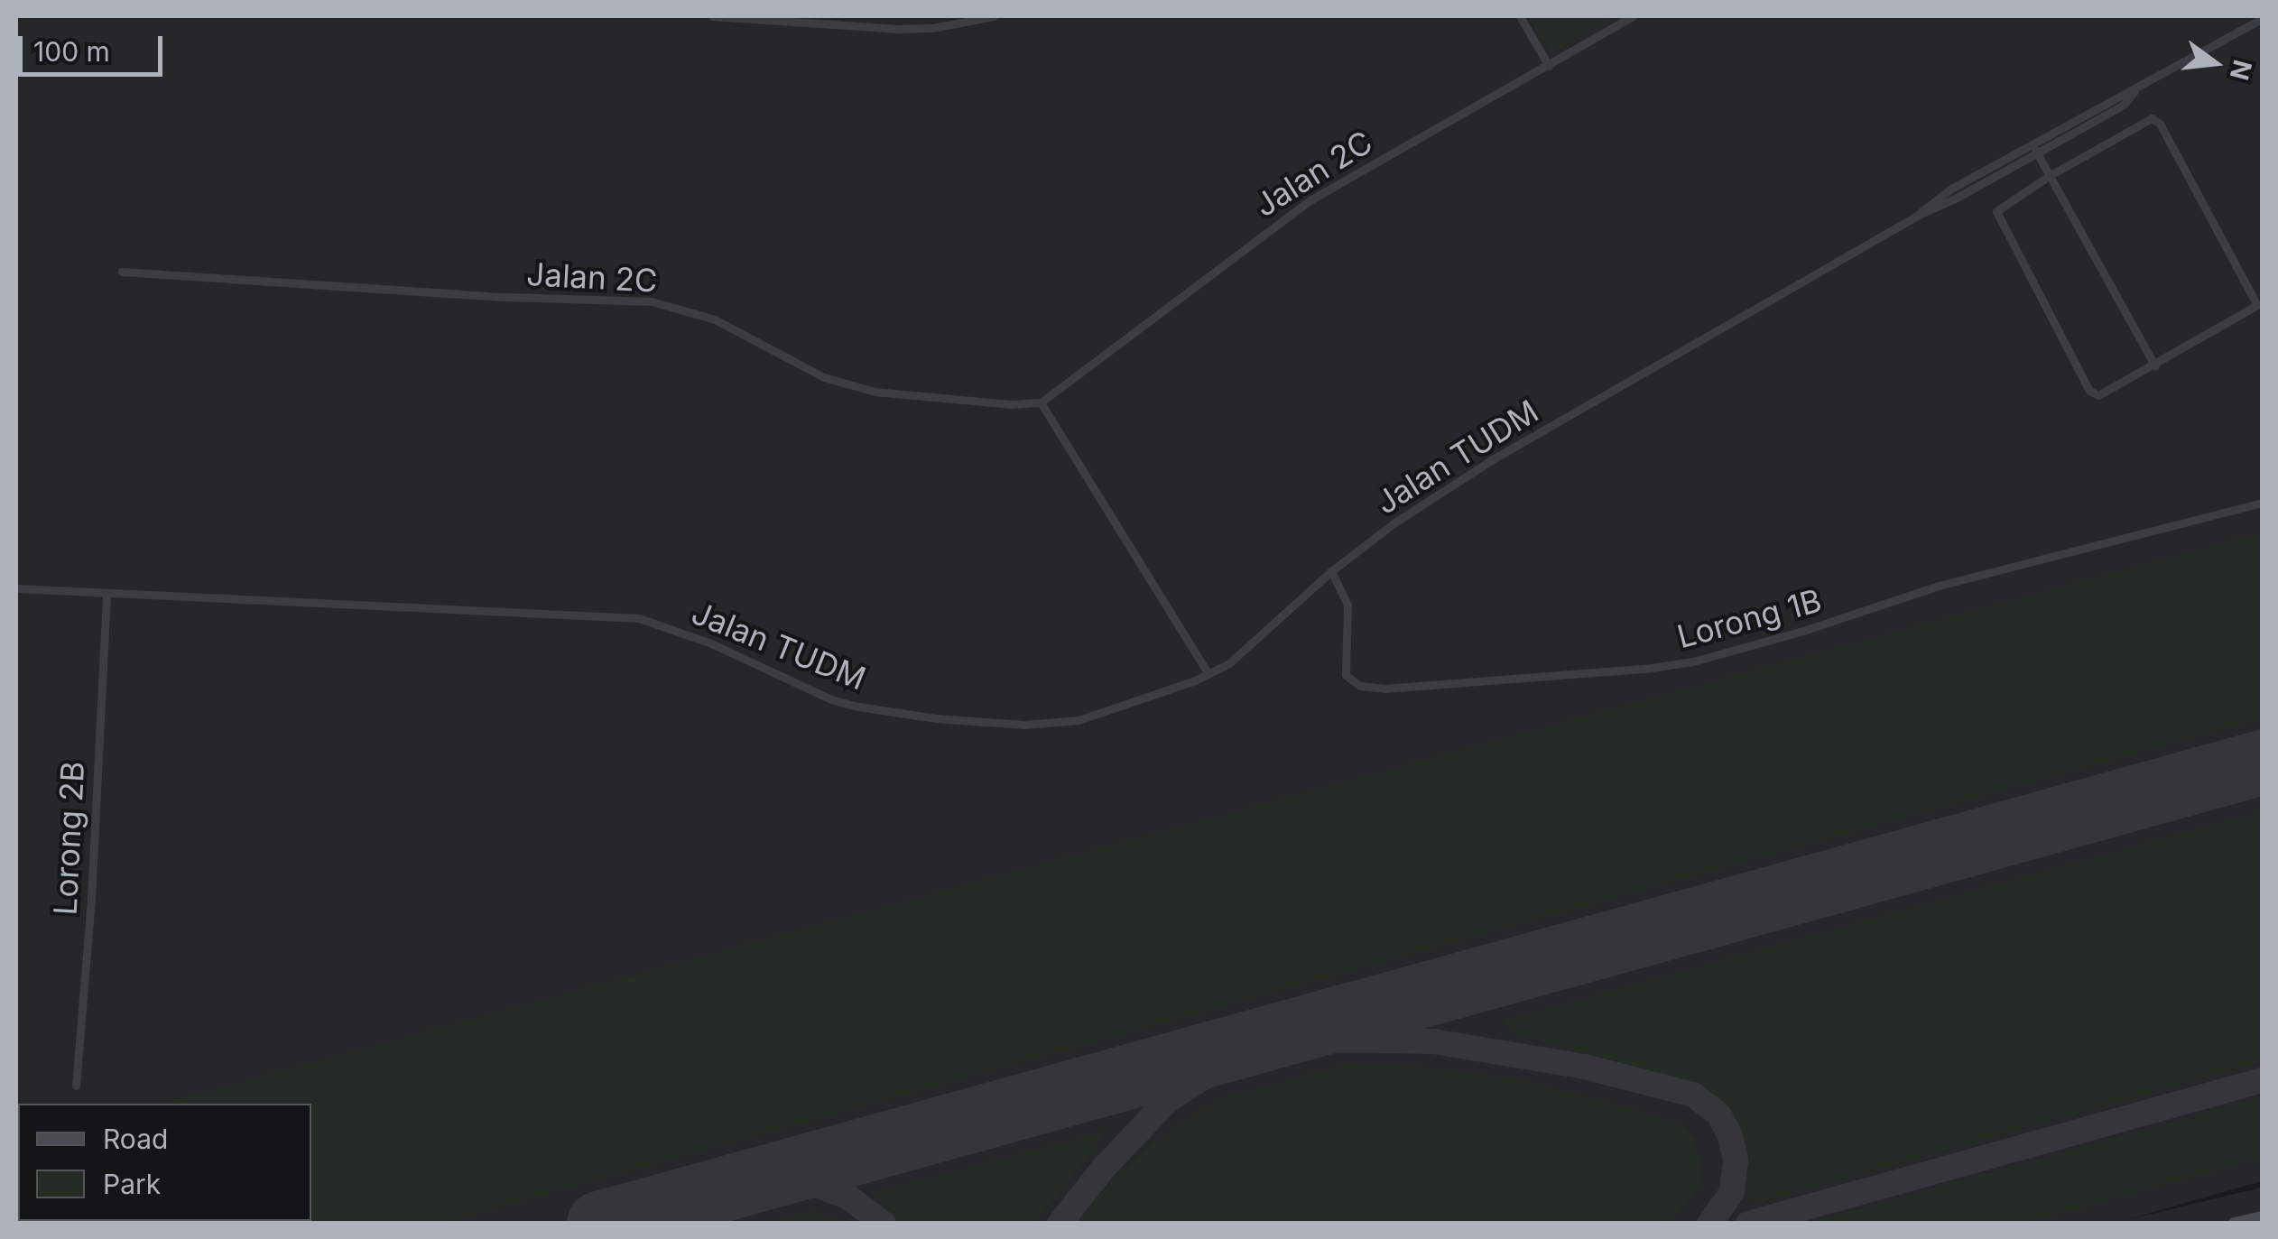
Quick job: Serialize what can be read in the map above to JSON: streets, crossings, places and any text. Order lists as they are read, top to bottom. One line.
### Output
{"streets":{"street":["Jalan 2C","Jalan TUDM","Lorong 1B","Lorong 2B"]},"crossings":[["Jalan TUDM","Lorong 1B"],["Jalan TUDM","Lorong 2B"]],"legend":["Road","Park"],"scale_bar":"100 m","north":"right"}
